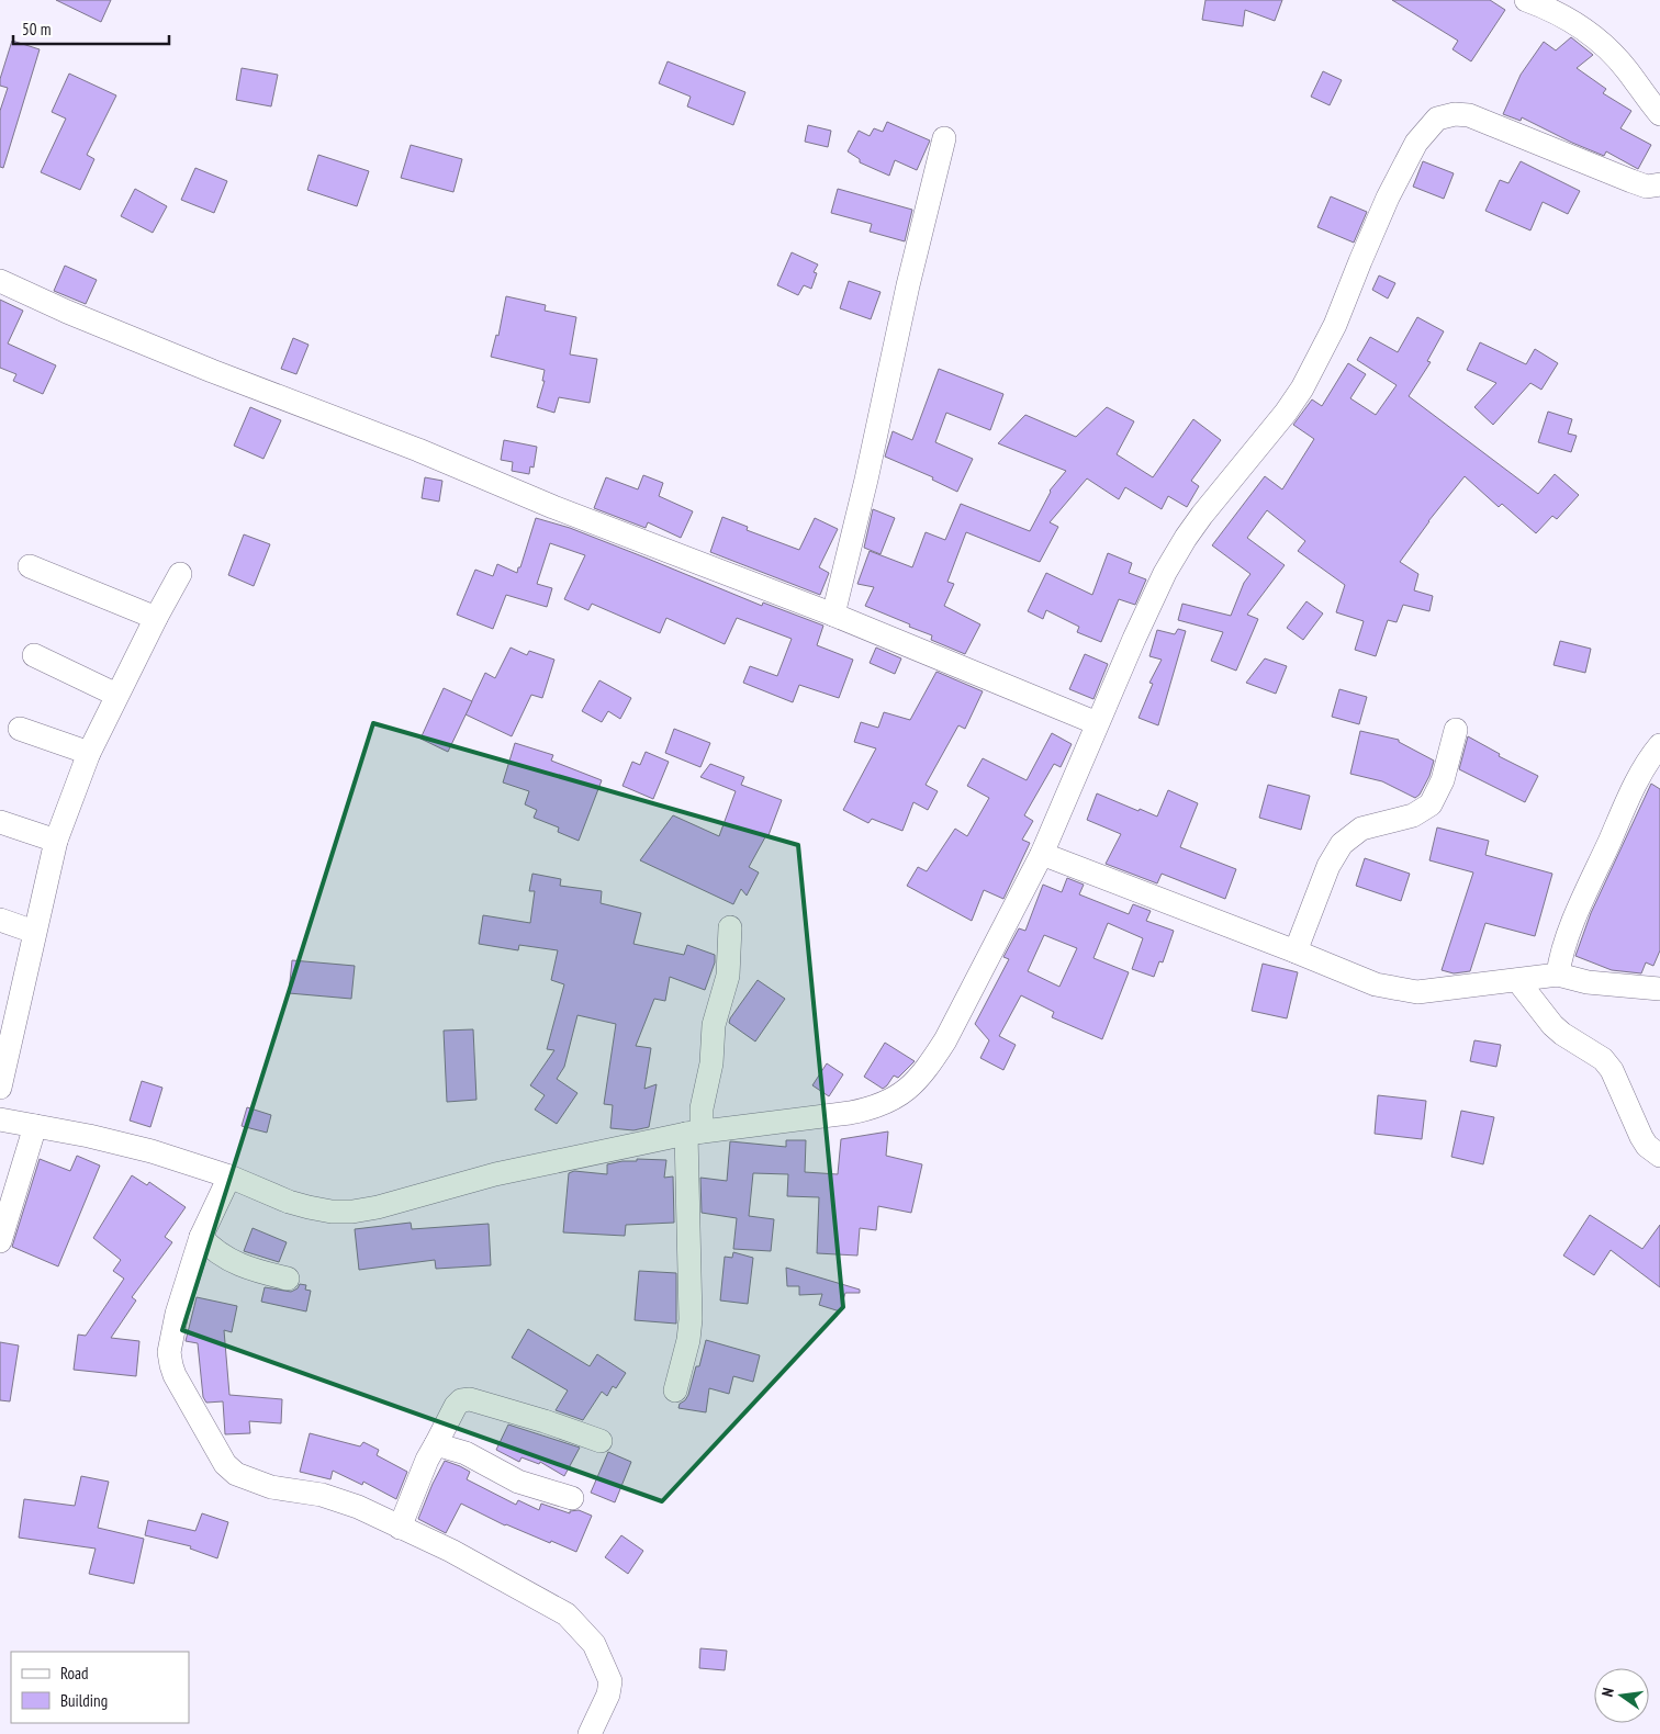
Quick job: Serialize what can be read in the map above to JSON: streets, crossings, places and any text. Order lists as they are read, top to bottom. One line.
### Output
{"legend":["Road","Building"],"scale_bar":"50 m","north":"left"}
